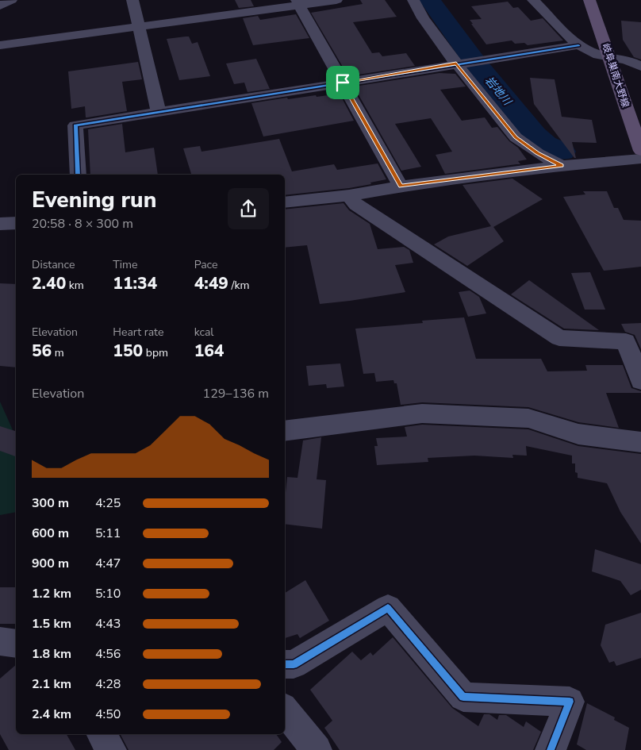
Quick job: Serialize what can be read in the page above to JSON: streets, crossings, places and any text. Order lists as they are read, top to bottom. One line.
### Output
{"streets":{"main road":["岐阜巣南大野線"]},"water":["岩地川"],"page":{"heading":["Evening run","20:58 · 8 × 300 m"],"stats":[["Distance","2.40 km"],["Time","11:34"],["Pace","4:49 /km"],["Elevation","56 m"],["Heart rate","150 bpm"],["kcal","164"]],"chart":["Elevation","129–136 m"],"list":[{"name":"300 m","note":"4:25"},{"name":"600 m","note":"5:11"},{"name":"900 m","note":"4:47"},{"name":"1.2 km","note":"5:10"},{"name":"1.5 km","note":"4:43"},{"name":"1.8 km","note":"4:56"},{"name":"2.1 km","note":"4:28"},{"name":"2.4 km","note":"4:50"}]}}
